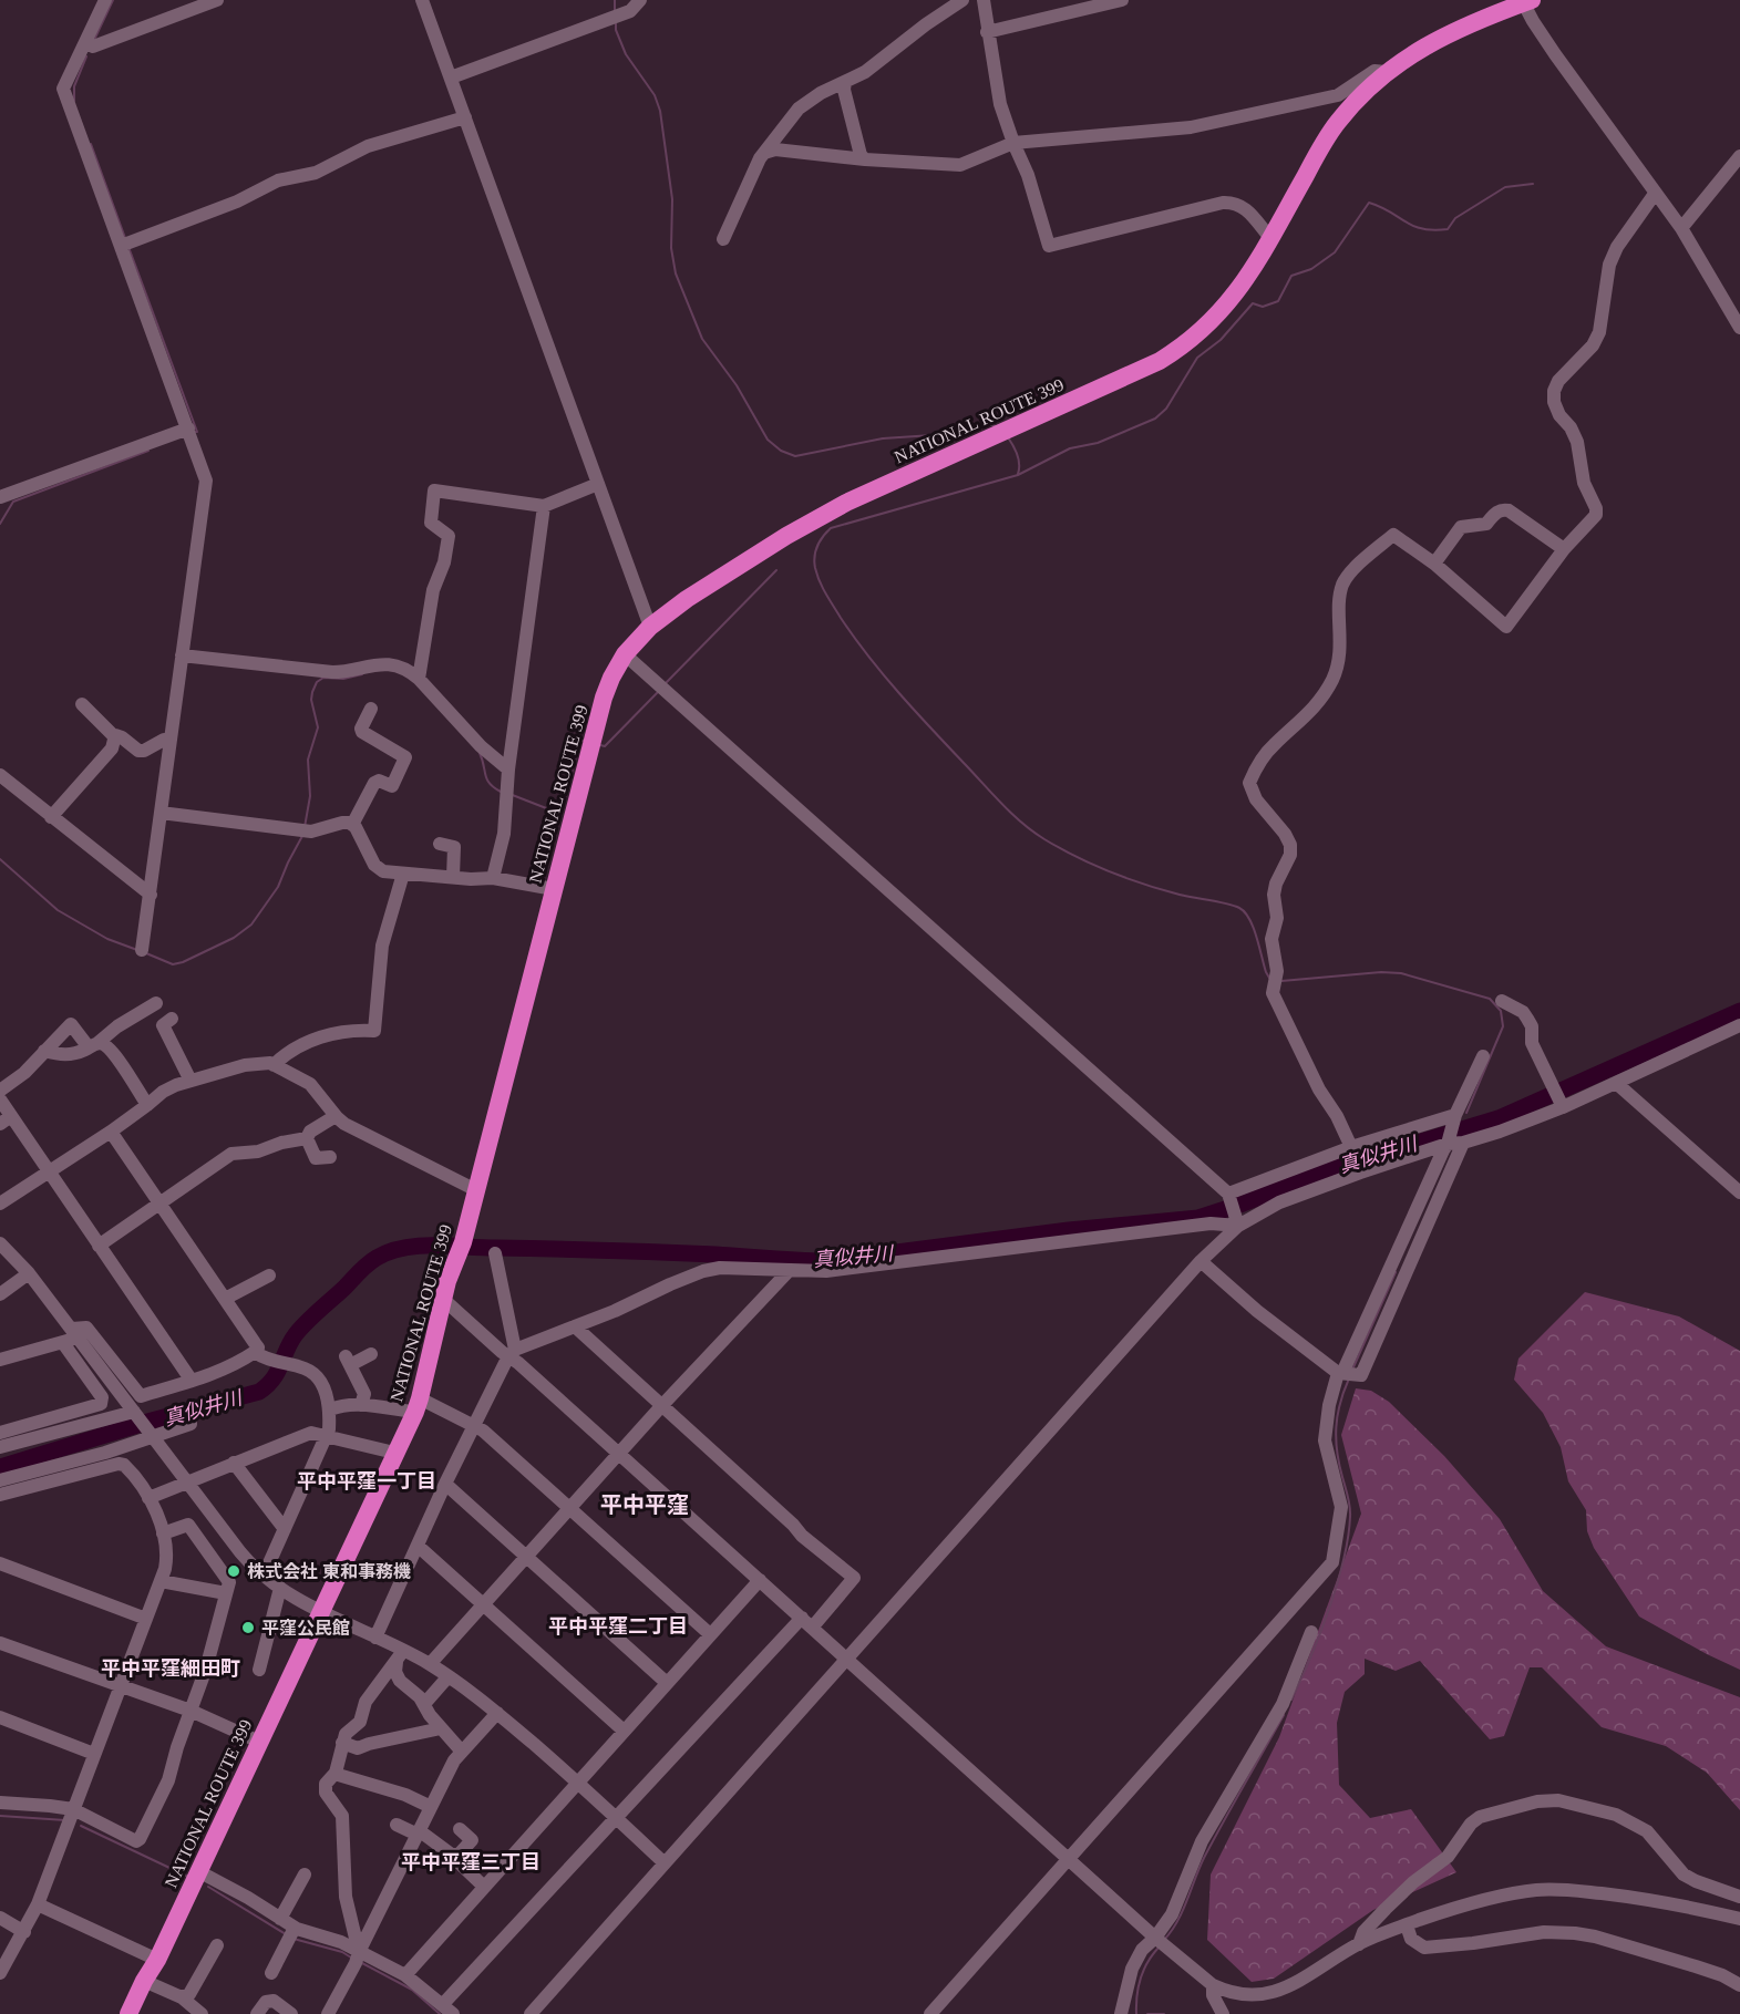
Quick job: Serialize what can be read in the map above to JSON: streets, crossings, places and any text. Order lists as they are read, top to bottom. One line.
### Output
{"streets":{"highway":["NATIONAL ROUTE 399"]},"districts":["平中平窪一丁目","平中平窪","平中平窪二丁目","平中平窪細田町","平中平窪三丁目"],"water":["真似井川"],"places":["株式会社 東和事務機","平窪公民館"]}
